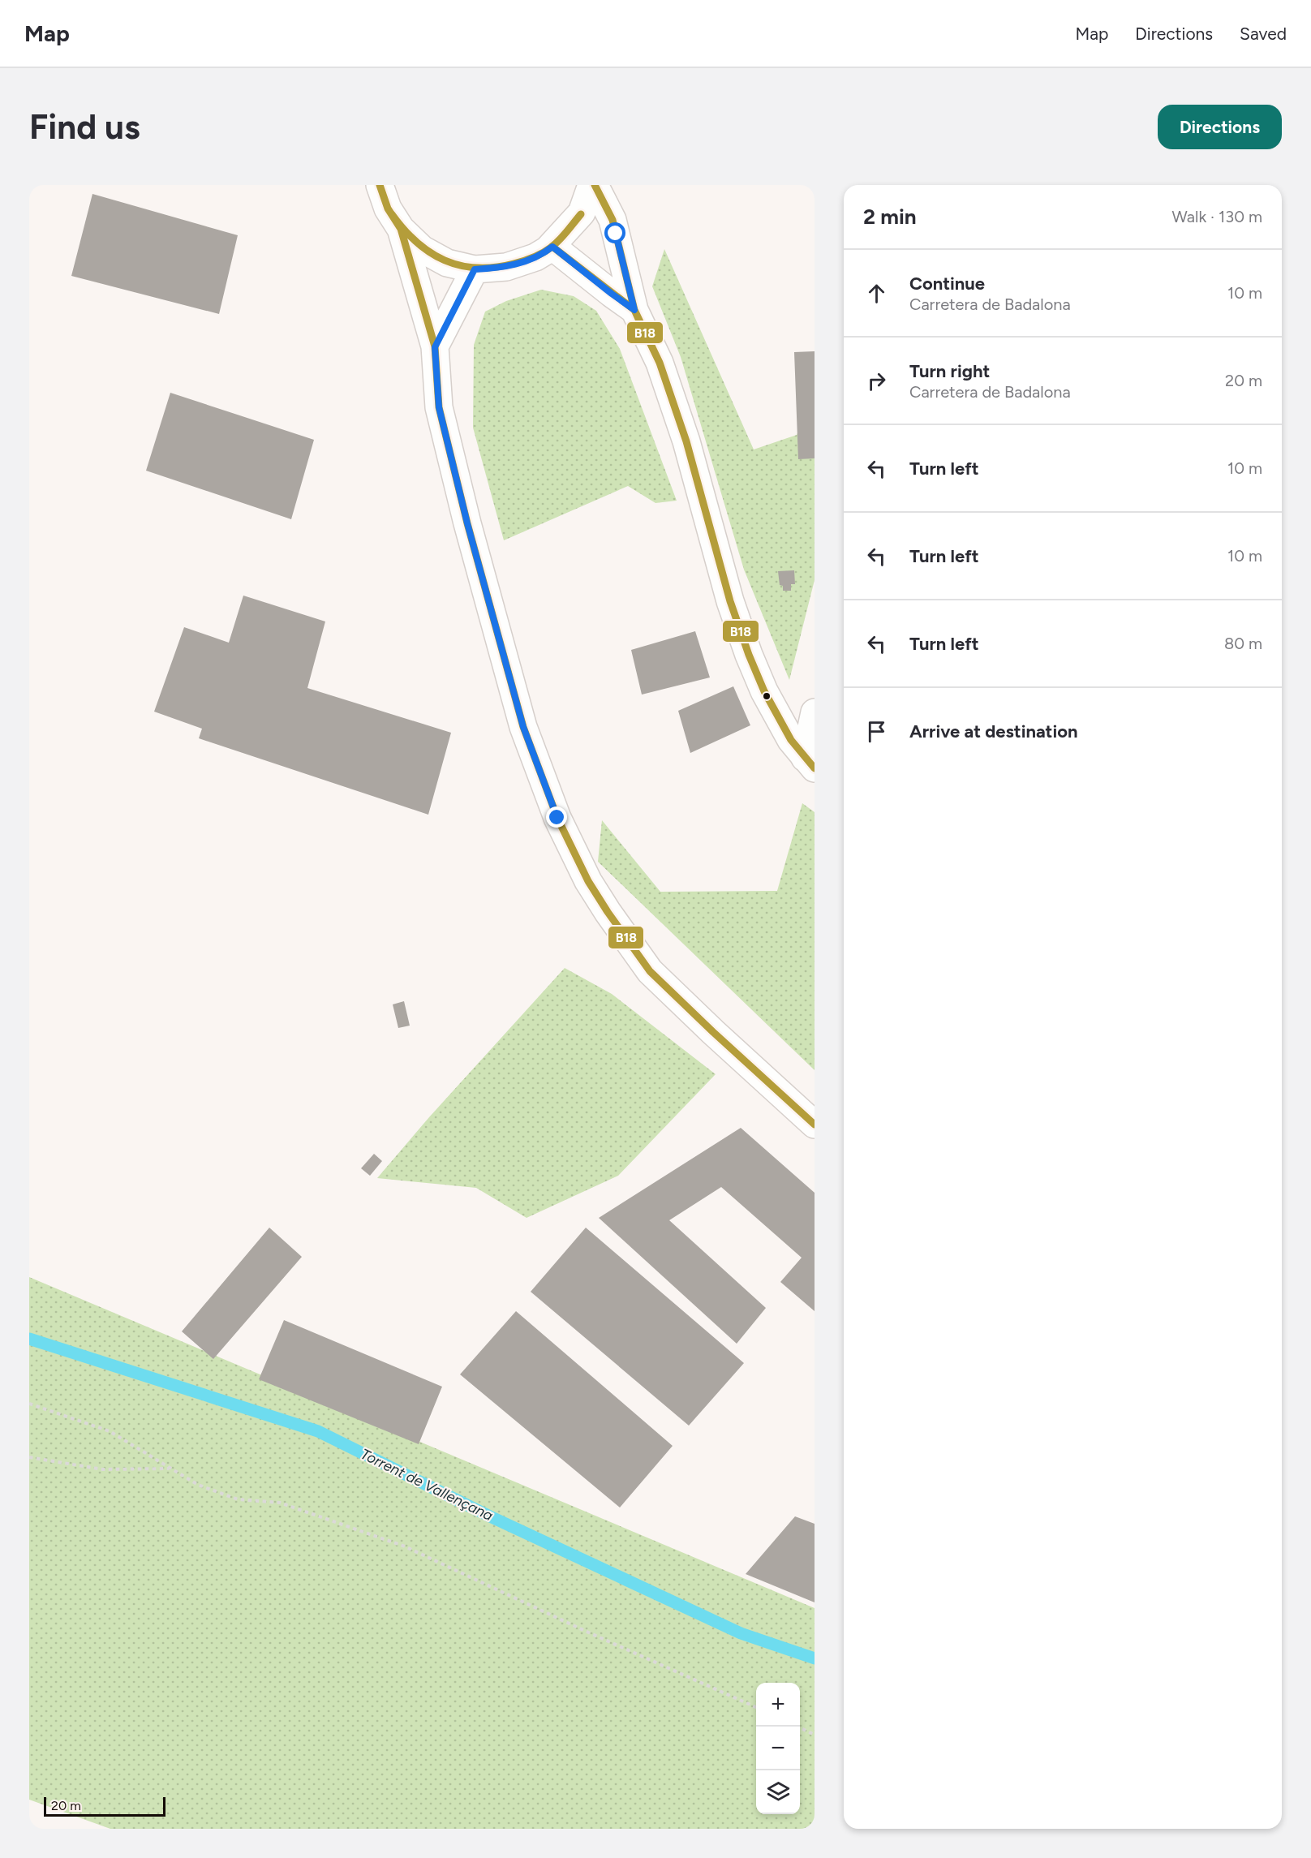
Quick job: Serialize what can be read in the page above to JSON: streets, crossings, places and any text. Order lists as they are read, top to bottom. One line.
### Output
{"water":["Torrent de Vallençana"],"lines":["transit line B18"],"scale_bar":"20 m","page":{"header":"Map","nav":["Map","Directions","Saved"],"buttons":"Directions","title":"Find us","heading":["2 min","Walk · 130 m"],"list":[["Continue","Carretera de Badalona","10 m"],["Turn right","Carretera de Badalona","20 m"],["Turn left","10 m"],["Turn left","10 m"],["Turn left","80 m"],"Arrive at destination"],"map_buttons":["+","−"],"scale":"20 m"}}
